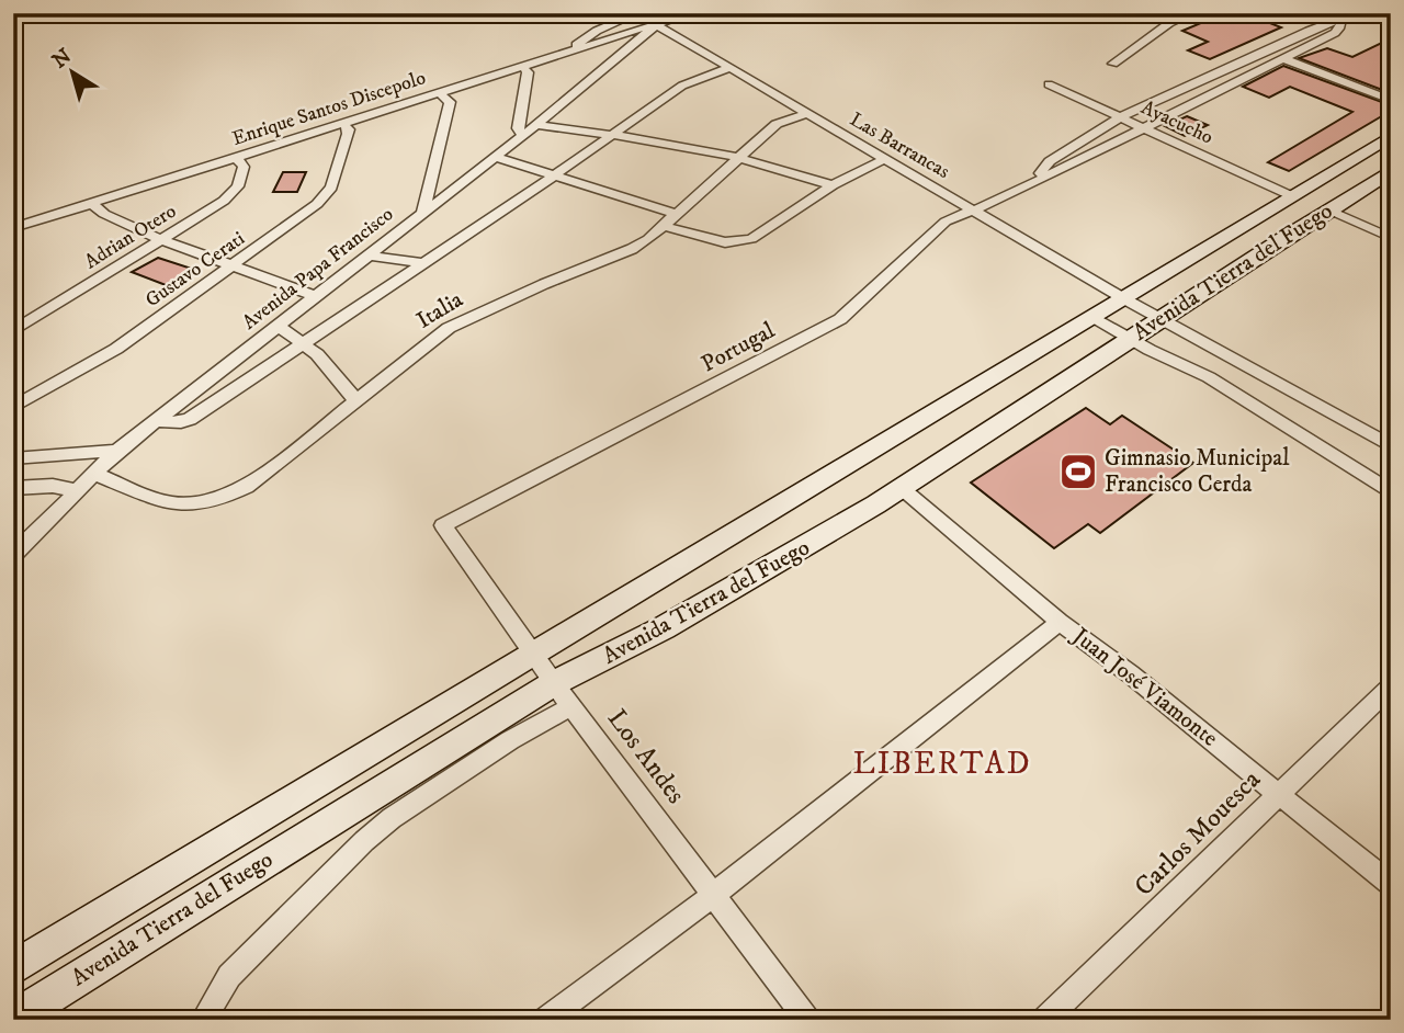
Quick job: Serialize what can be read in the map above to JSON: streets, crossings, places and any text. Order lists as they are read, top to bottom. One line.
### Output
{"streets":{"street":["Enrique Santos Discepolo","Ayacucho","Las Barrancas","Adrian Otero","Avenida Papa Francisco","Gustavo Cerati","Avenida Tierra del Fuego","Italia","Portugal","Juan José Viamonte","Los Andes","Carlos Mouesca"]},"crossings":[["Enrique Santos Discepolo","Las Barrancas"],["Enrique Santos Discepolo","Adrian Otero"],["Enrique Santos Discepolo","Avenida Papa Francisco"],["Enrique Santos Discepolo","Gustavo Cerati"],["Ayacucho","Avenida Tierra del Fuego"],["Ayacucho","Portugal"],["Las Barrancas","Avenida Papa Francisco"],["Las Barrancas","Avenida Tierra del Fuego"],["Las Barrancas","Italia"],["Las Barrancas","Portugal"],["Avenida Papa Francisco","Italia"],["Avenida Tierra del Fuego","Juan José Viamonte"],["Avenida Tierra del Fuego","Los Andes"],["Portugal","Los Andes"],["Juan José Viamonte","Carlos Mouesca"]],"districts":["LIBERTAD"],"places":{"sports":["Gimnasio Municipal Francisco Cerda"]},"north":"top left"}
